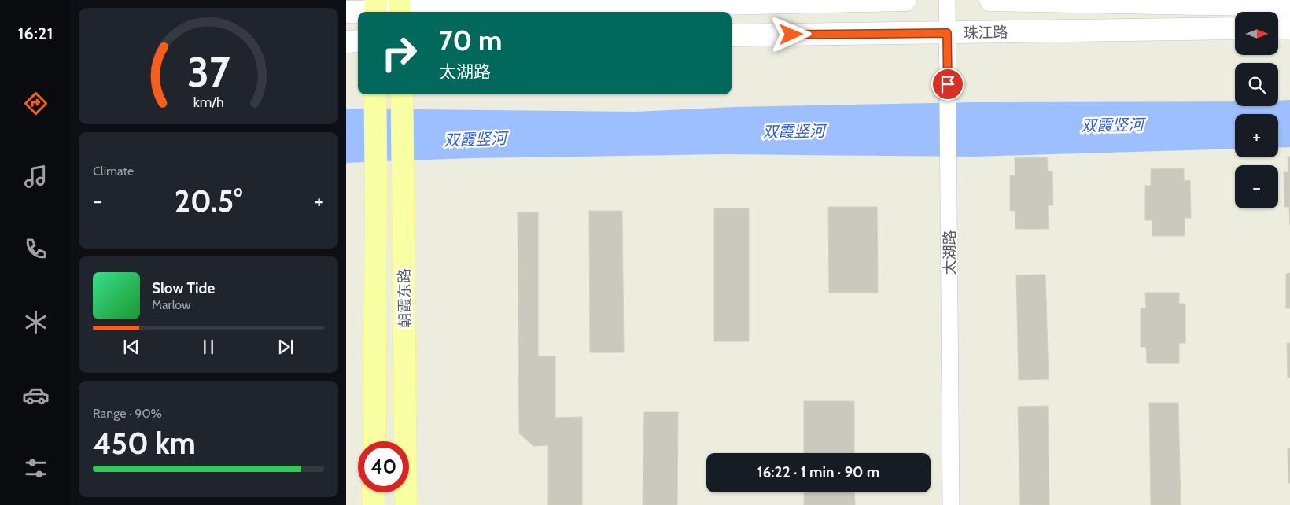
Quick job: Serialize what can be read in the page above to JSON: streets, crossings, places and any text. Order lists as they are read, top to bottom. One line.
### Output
{"streets":{"main road":["朝霞东路"],"street":["珠江路","太湖路"]},"crossings":[["珠江路","太湖路"]],"water":["双霞竖河"],"north":"right","page":{"tabs":"16:21","map_buttons":["+","−"],"turn":["70 m","太湖路"],"tile":["Climate",["Range · 90%","450 km"]],"heat":["−","20.5°","+"],"song":["Slow Tide","Marlow"],"limit":"40","trip":"16:22 · 1 min · 90 m","gauge":["37","km/h"]}}
